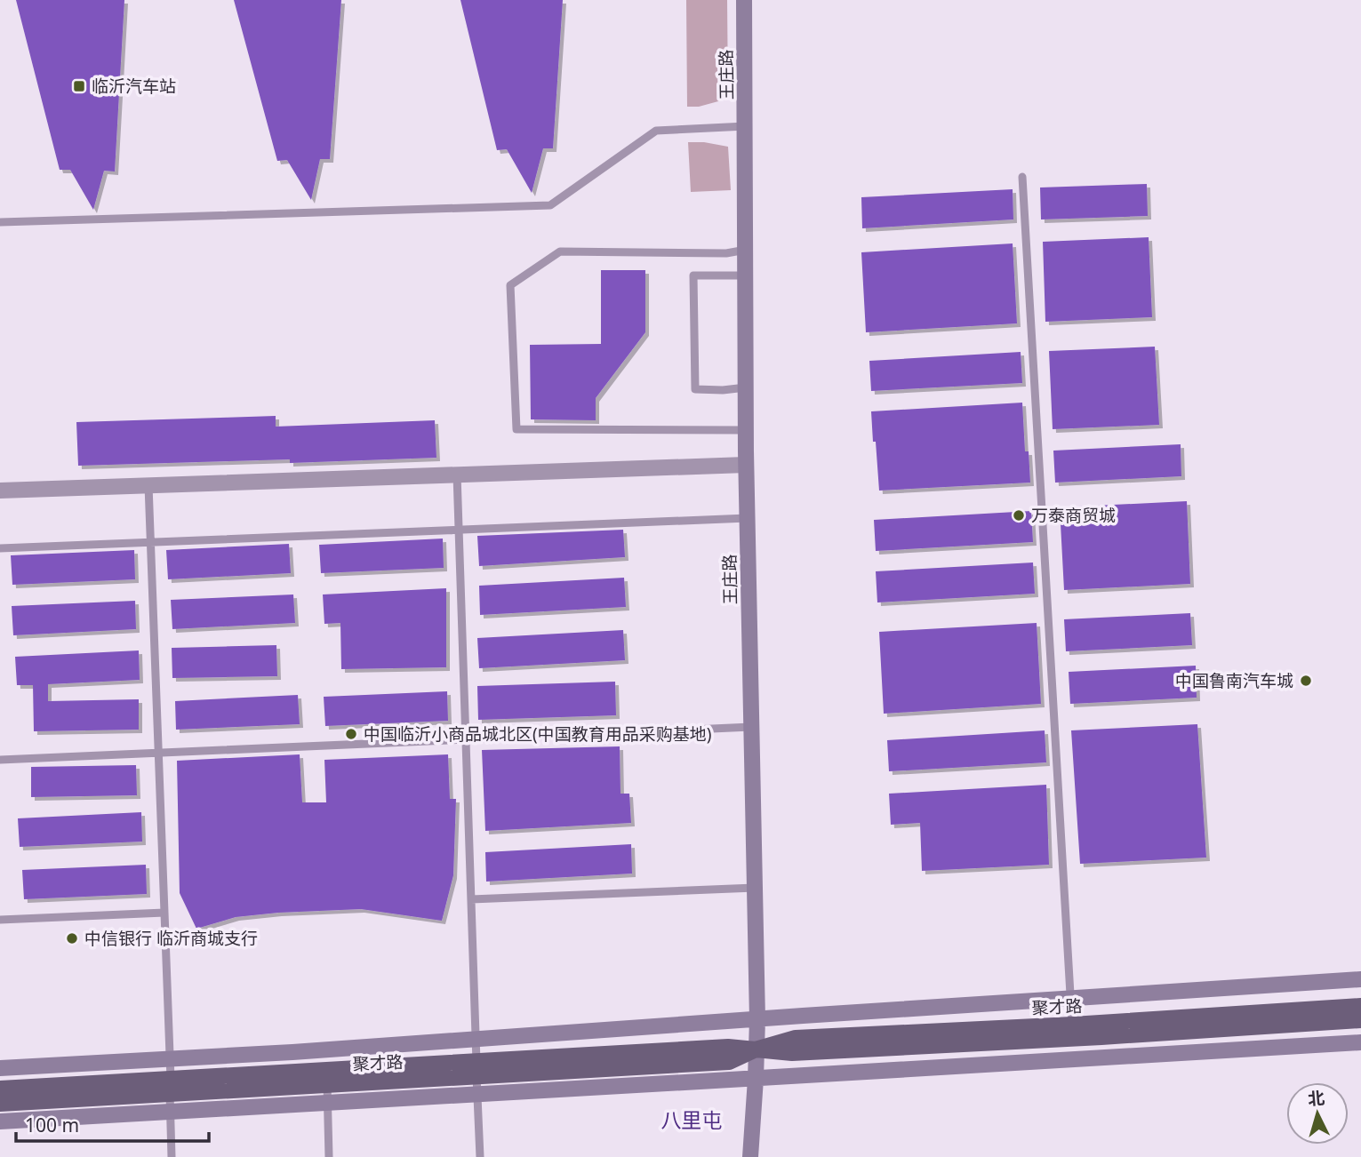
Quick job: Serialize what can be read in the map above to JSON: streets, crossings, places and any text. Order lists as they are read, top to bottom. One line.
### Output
{"streets":{"main road":["聚才路"],"street":["王庄路"]},"crossings":[["王庄路","聚才路"]],"districts":["八里屯"],"places":{"transit":["临沂汽车站"],"other":["万泰商贸城","中国鲁南汽车城","中国临沂小商品城北区(中国教育用品采购基地)","中信银行 临沂商城支行"]},"scale_bar":"100 m","north":"top"}
